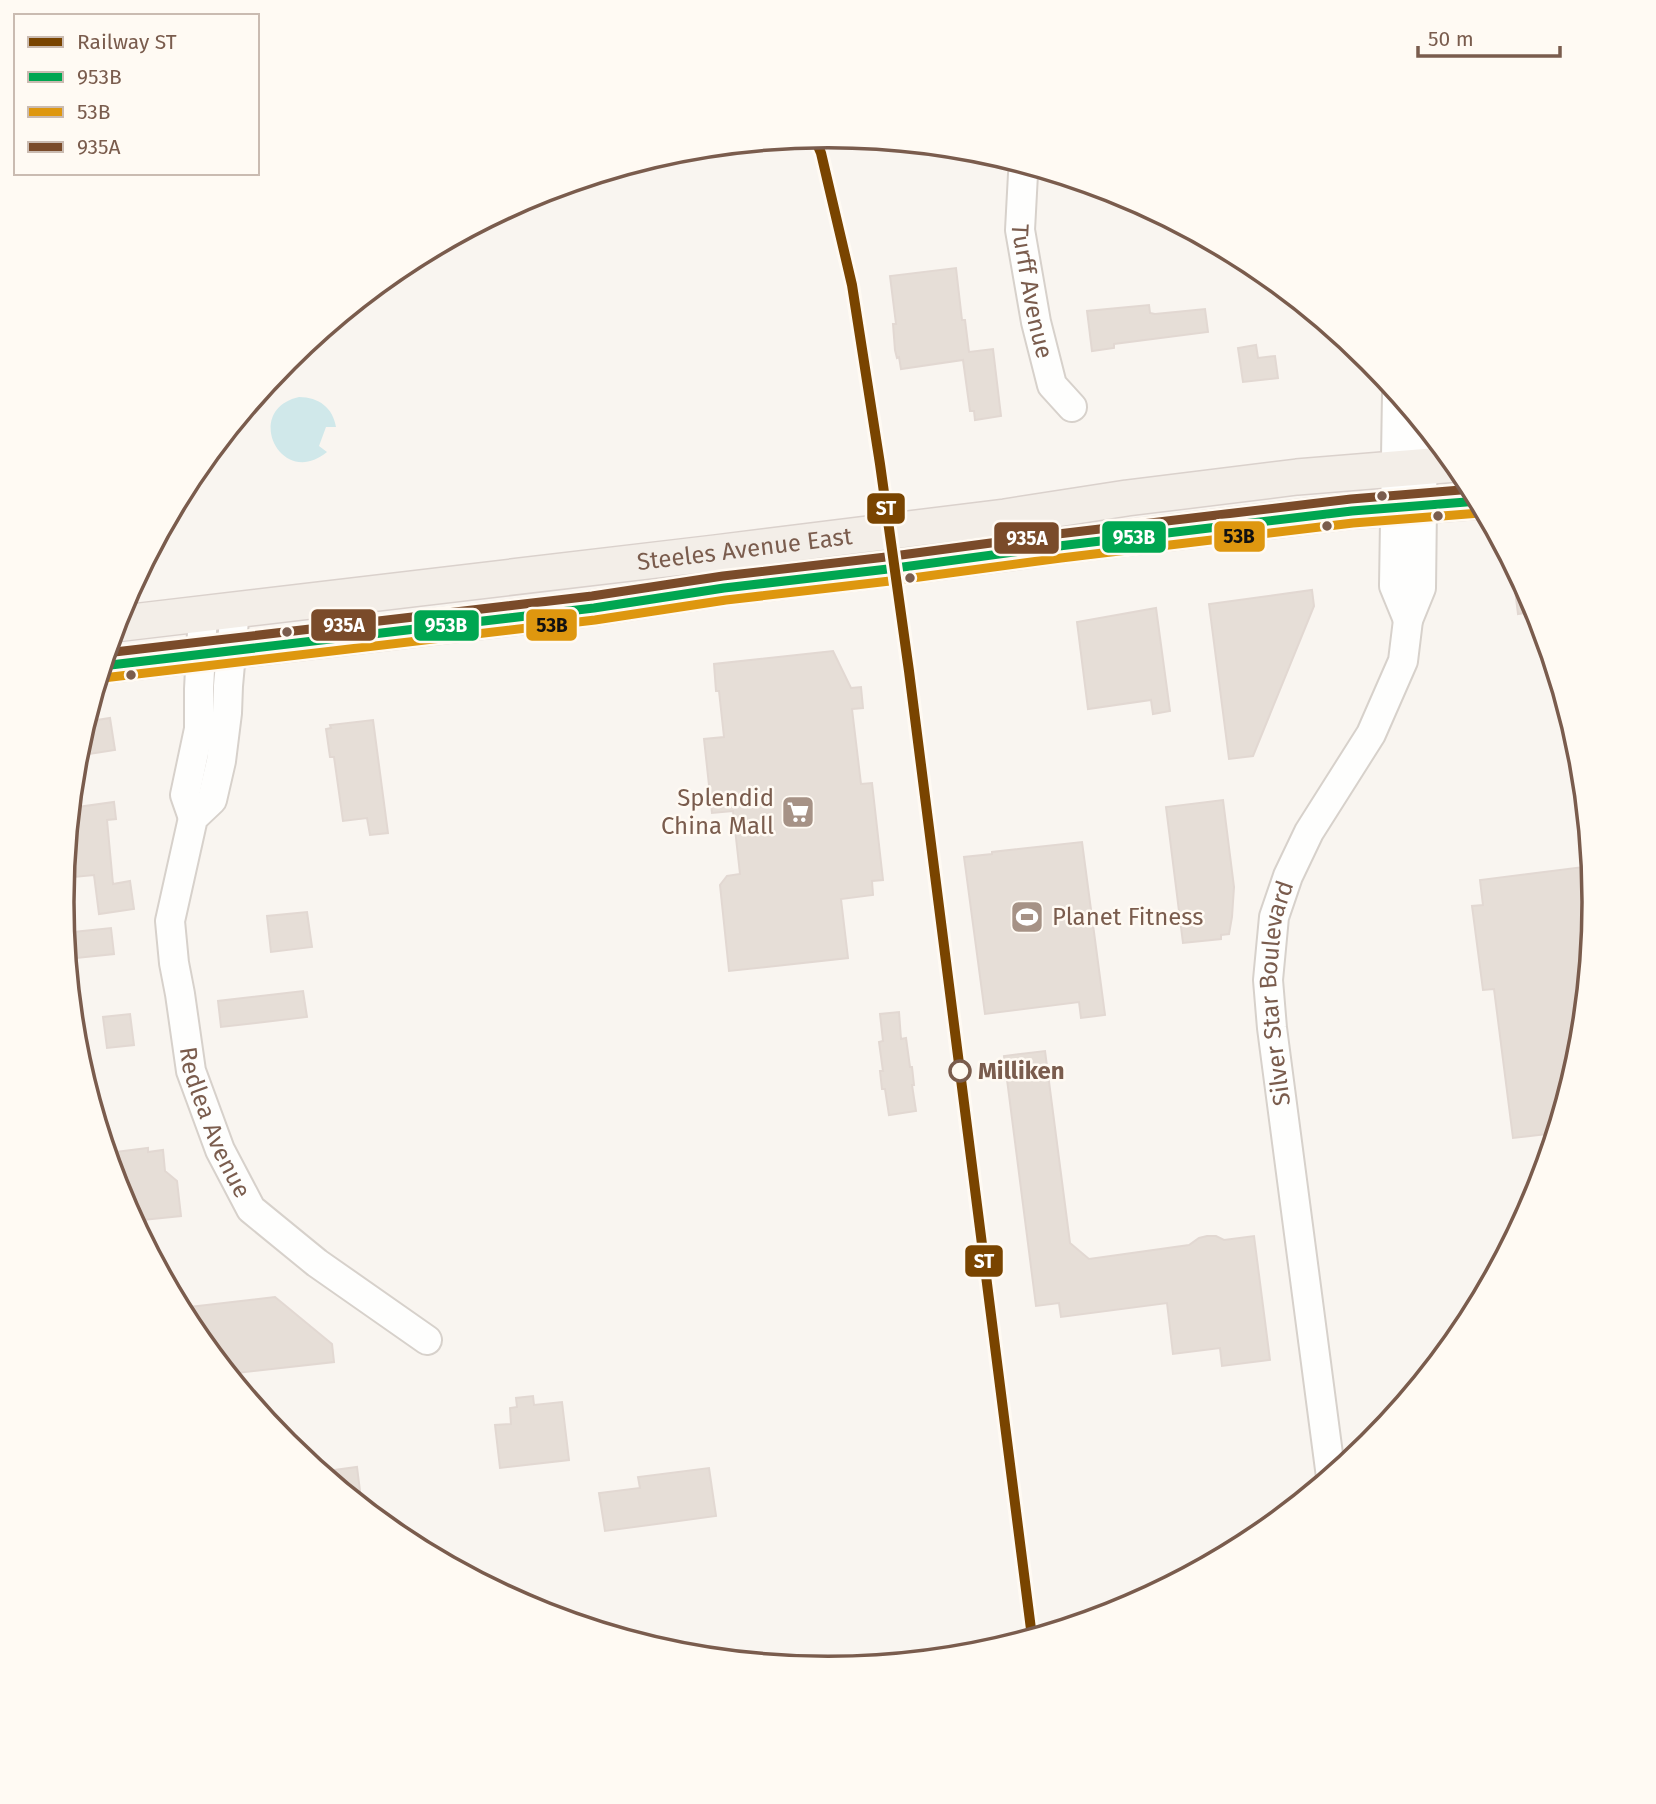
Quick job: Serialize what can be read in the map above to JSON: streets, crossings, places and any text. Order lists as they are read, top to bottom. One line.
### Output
{"streets":{"main road":["Steeles Avenue East"],"street":["Turff Avenue","Silver Star Boulevard","Redlea Avenue"]},"crossings":[["Steeles Avenue East","Silver Star Boulevard"],["Steeles Avenue East","Redlea Avenue"]],"places":{"supermarket":["Splendid China Mall"],"sports":["Planet Fitness"],"other":["Milliken"]},"lines":["rail line ST","transit line 935A","transit line 953B","transit line 53B"],"legend":["Railway ST","953B","53B","935A"],"scale_bar":"50 m"}
